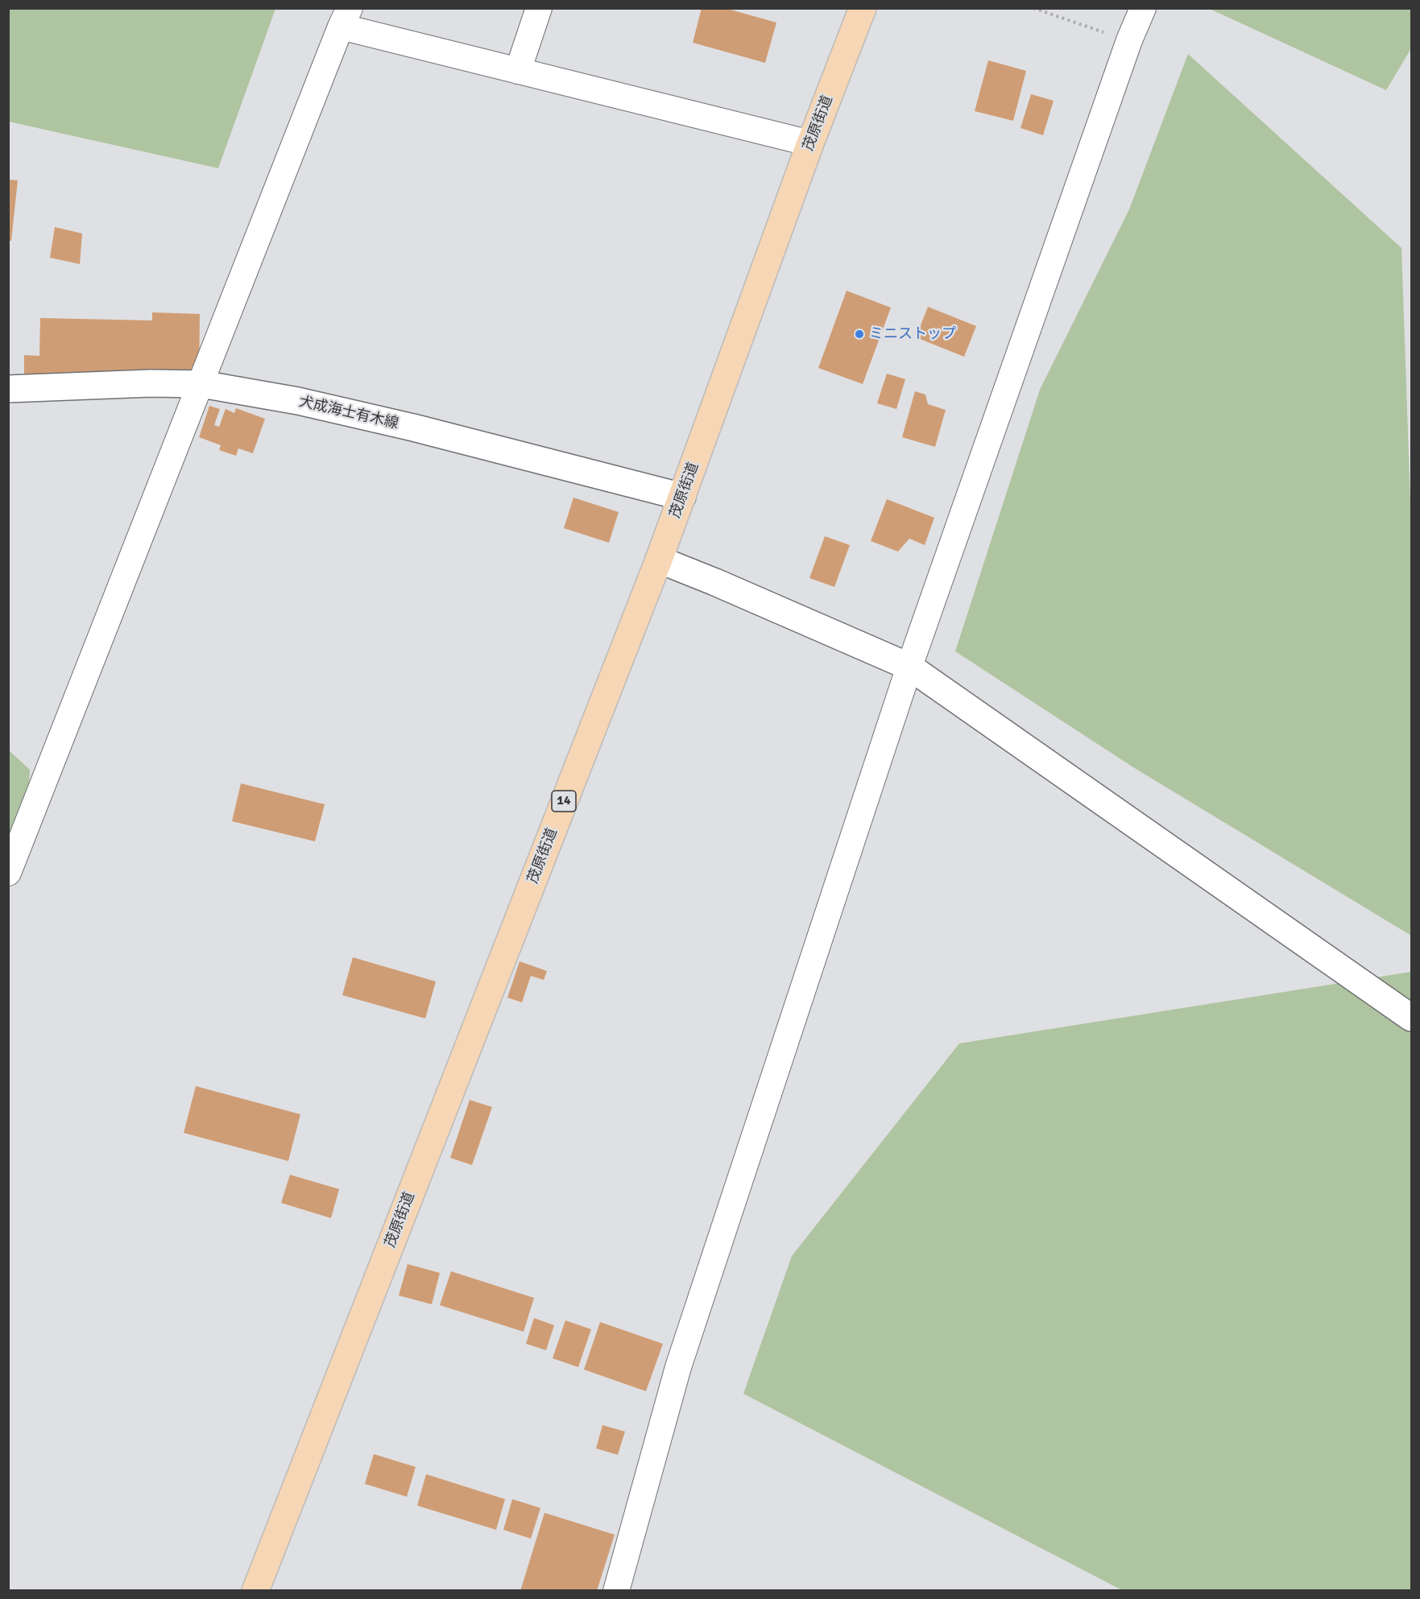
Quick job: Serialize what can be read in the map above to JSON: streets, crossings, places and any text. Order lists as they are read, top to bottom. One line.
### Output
{"streets":{"main road":["茂原街道","14"],"street":["犬成海士有木線"]},"crossings":[["茂原街道","犬成海士有木線"]],"places":["ミニストップ"]}
